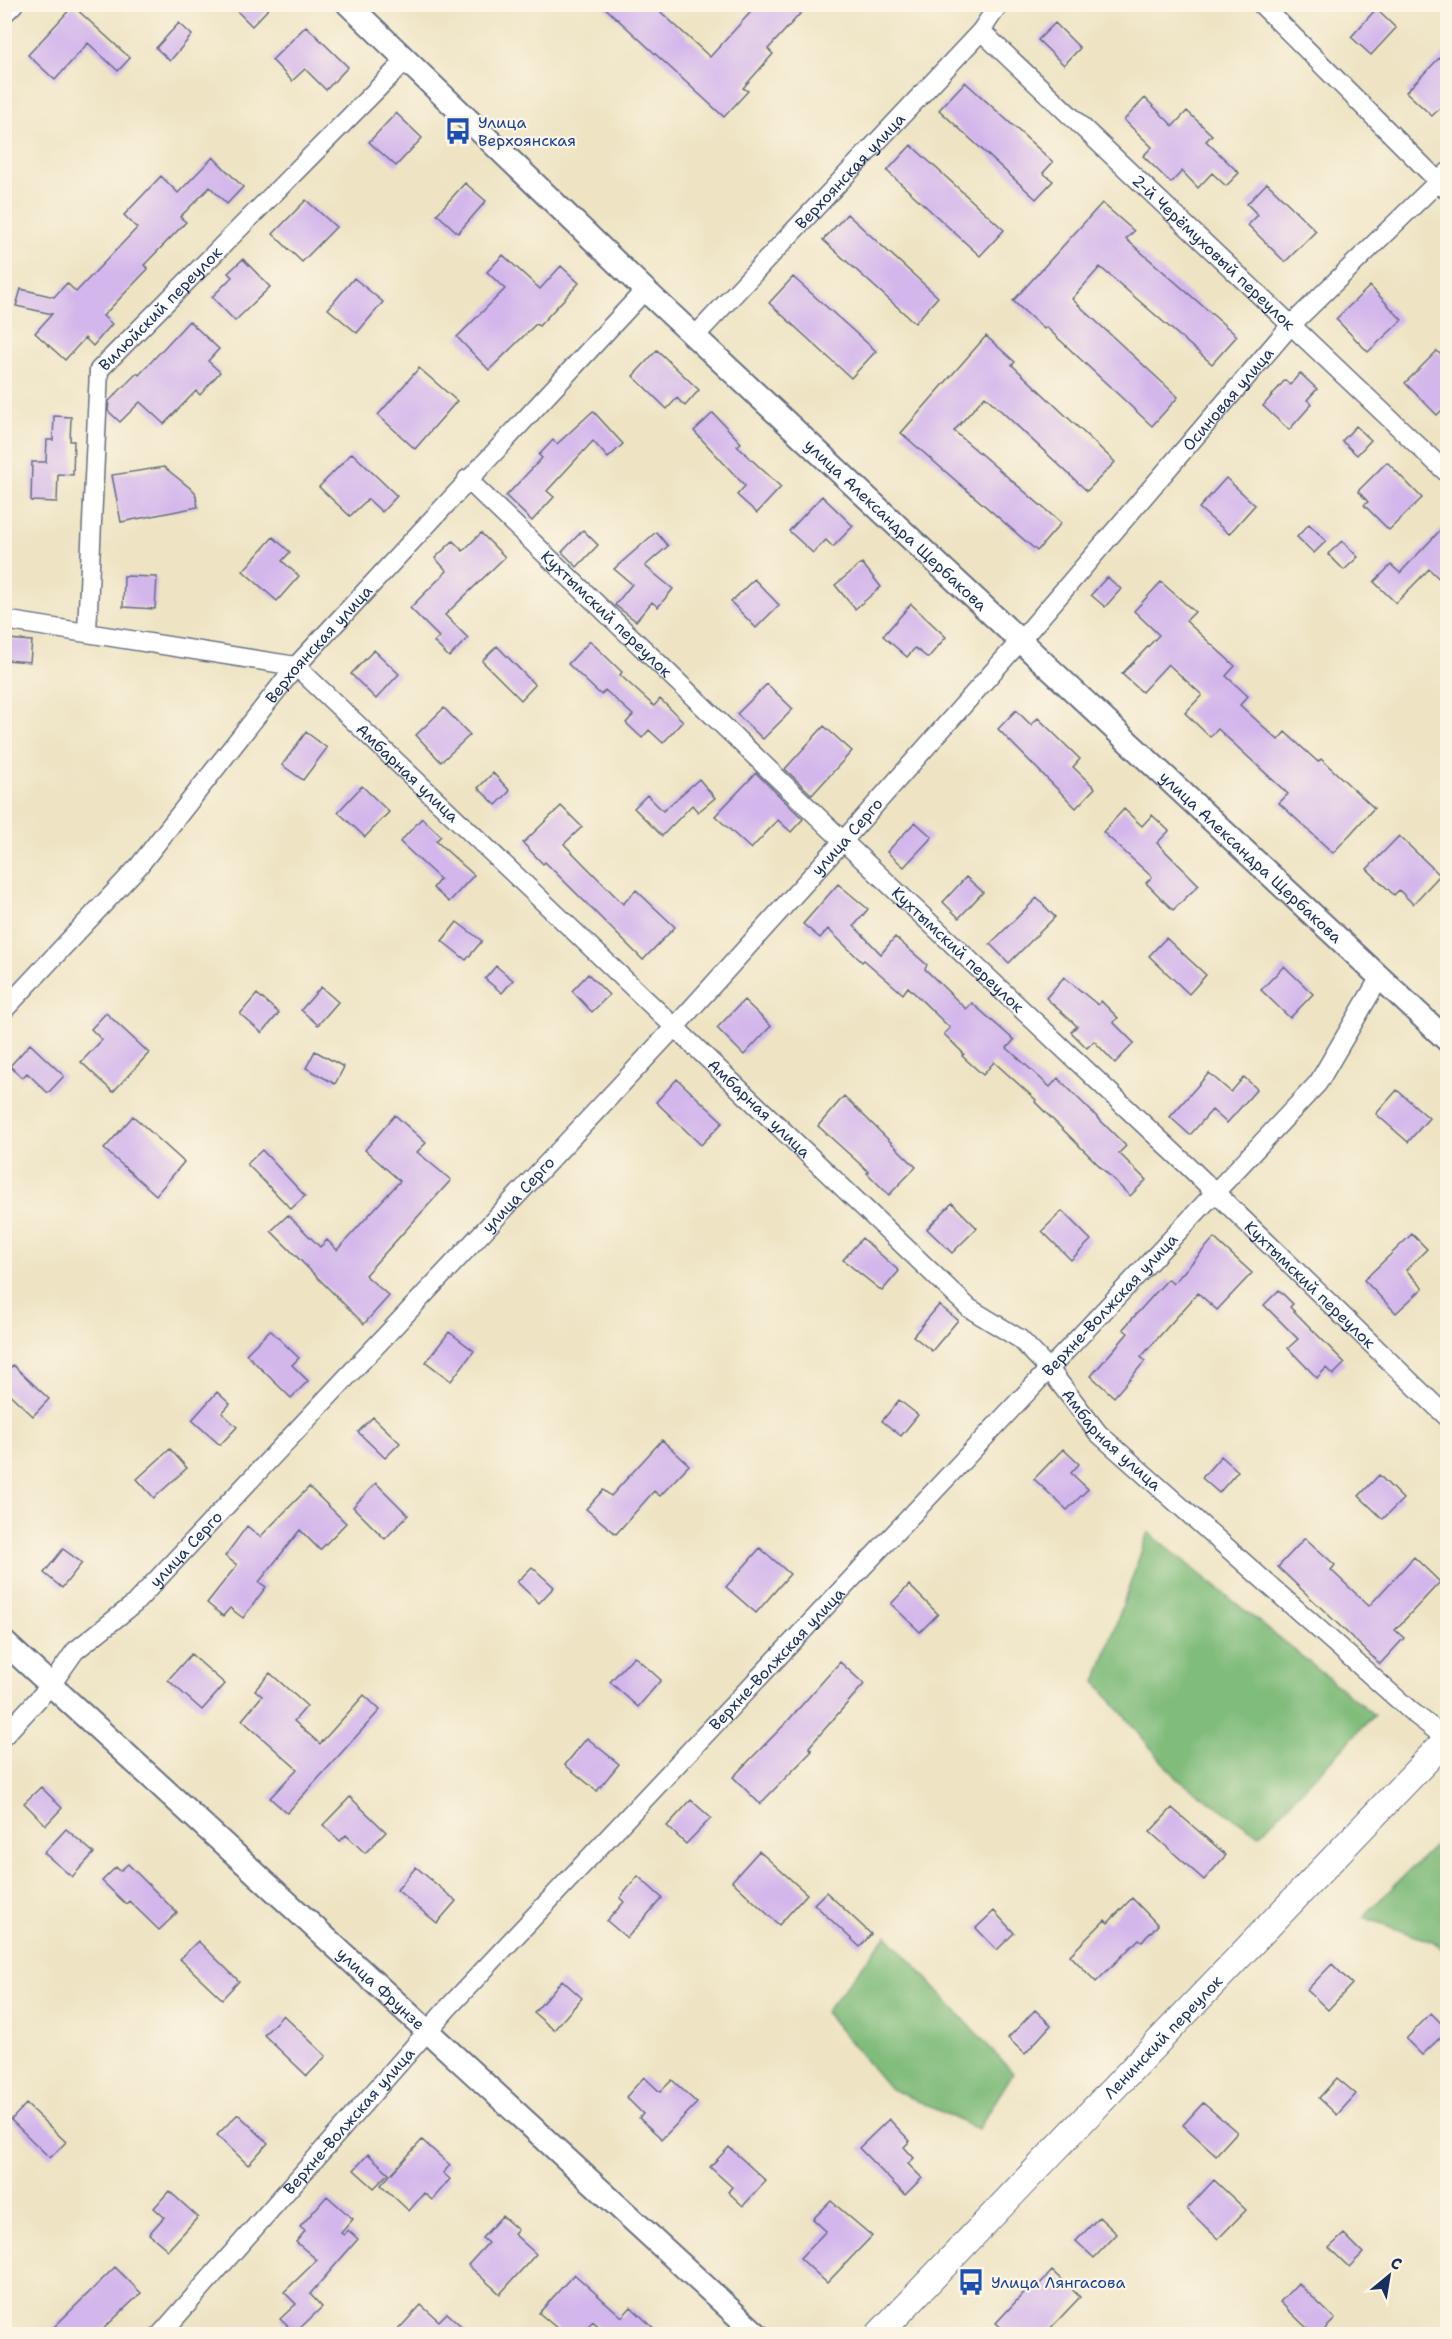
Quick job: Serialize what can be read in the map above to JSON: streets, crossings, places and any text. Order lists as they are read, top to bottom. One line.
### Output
{"streets":{"main road":["Ленинский переулок"],"street":["Верхоянская улица","2-й Черёмуховый переулок","Вилюйский переулок","Осиновая улица","улица Александра Щербакова","Кухтымский переулок","Амбарная улица","улица Серго","Верхне-Волжская улица","улица Фрунзе"]},"crossings":[["Верхоянская улица","2-й Черёмуховый переулок"],["Верхоянская улица","улица Александра Щербакова"],["Верхоянская улица","Кухтымский переулок"],["Верхоянская улица","Амбарная улица"],["2-й Черёмуховый переулок","Осиновая улица"],["Вилюйский переулок","улица Александра Щербакова"],["Осиновая улица","улица Александра Щербакова"],["Осиновая улица","улица Серго"],["улица Александра Щербакова","улица Серго"],["улица Александра Щербакова","Верхне-Волжская улица"],["Кухтымский переулок","улица Серго"],["Кухтымский переулок","Верхне-Волжская улица"],["Амбарная улица","улица Серго"],["Амбарная улица","Верхне-Волжская улица"],["Амбарная улица","Ленинский переулок"],["улица Серго","улица Фрунзе"],["Верхне-Волжская улица","улица Фрунзе"]],"places":{"bus stop":["Улица Верхоянская","Улица Лянгасова"]},"north":"top right"}
